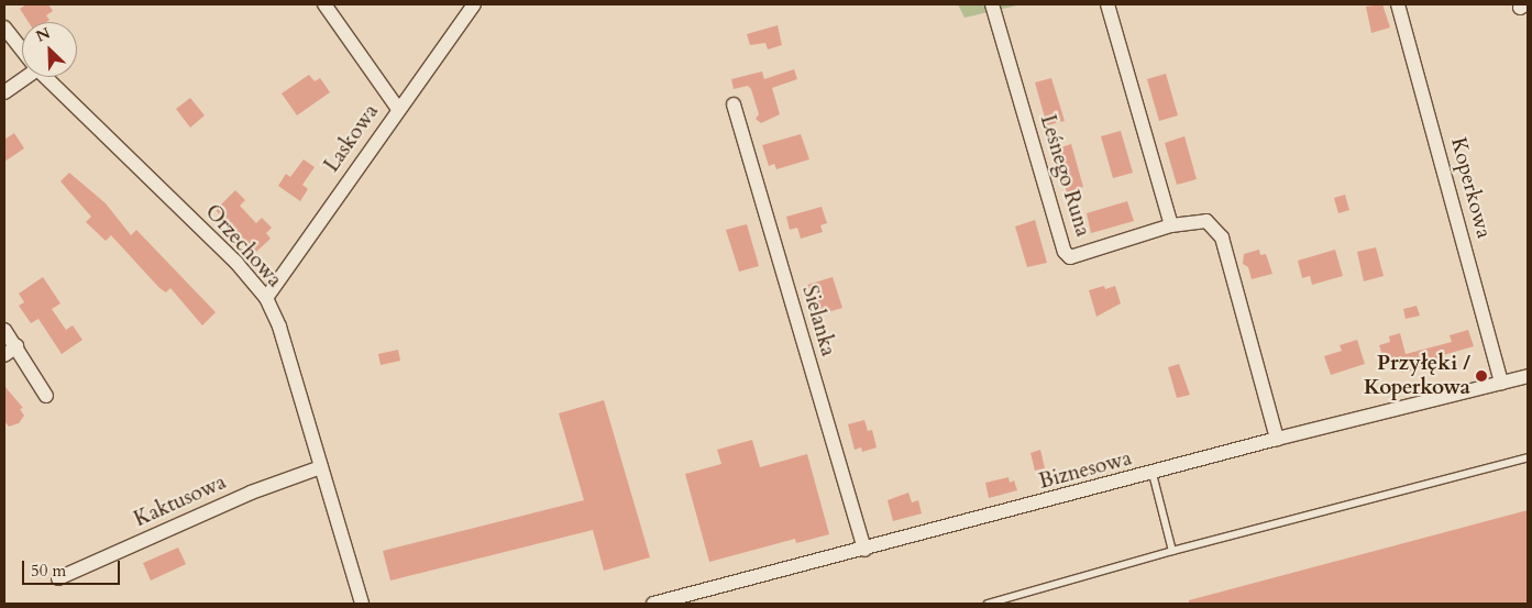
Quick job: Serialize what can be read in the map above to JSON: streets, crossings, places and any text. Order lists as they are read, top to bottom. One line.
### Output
{"streets":{"street":["Laskowa","Leśnego Runa","Koperkowa","Orzechowa","Sielanka","Biznesowa","Kaktusowa"]},"crossings":[["Laskowa","Orzechowa"],["Leśnego Runa","Biznesowa"],["Koperkowa","Biznesowa"],["Orzechowa","Kaktusowa"],["Sielanka","Biznesowa"]],"places":["Przyłęki / Koperkowa"],"scale_bar":"50 m","north":"top left"}
